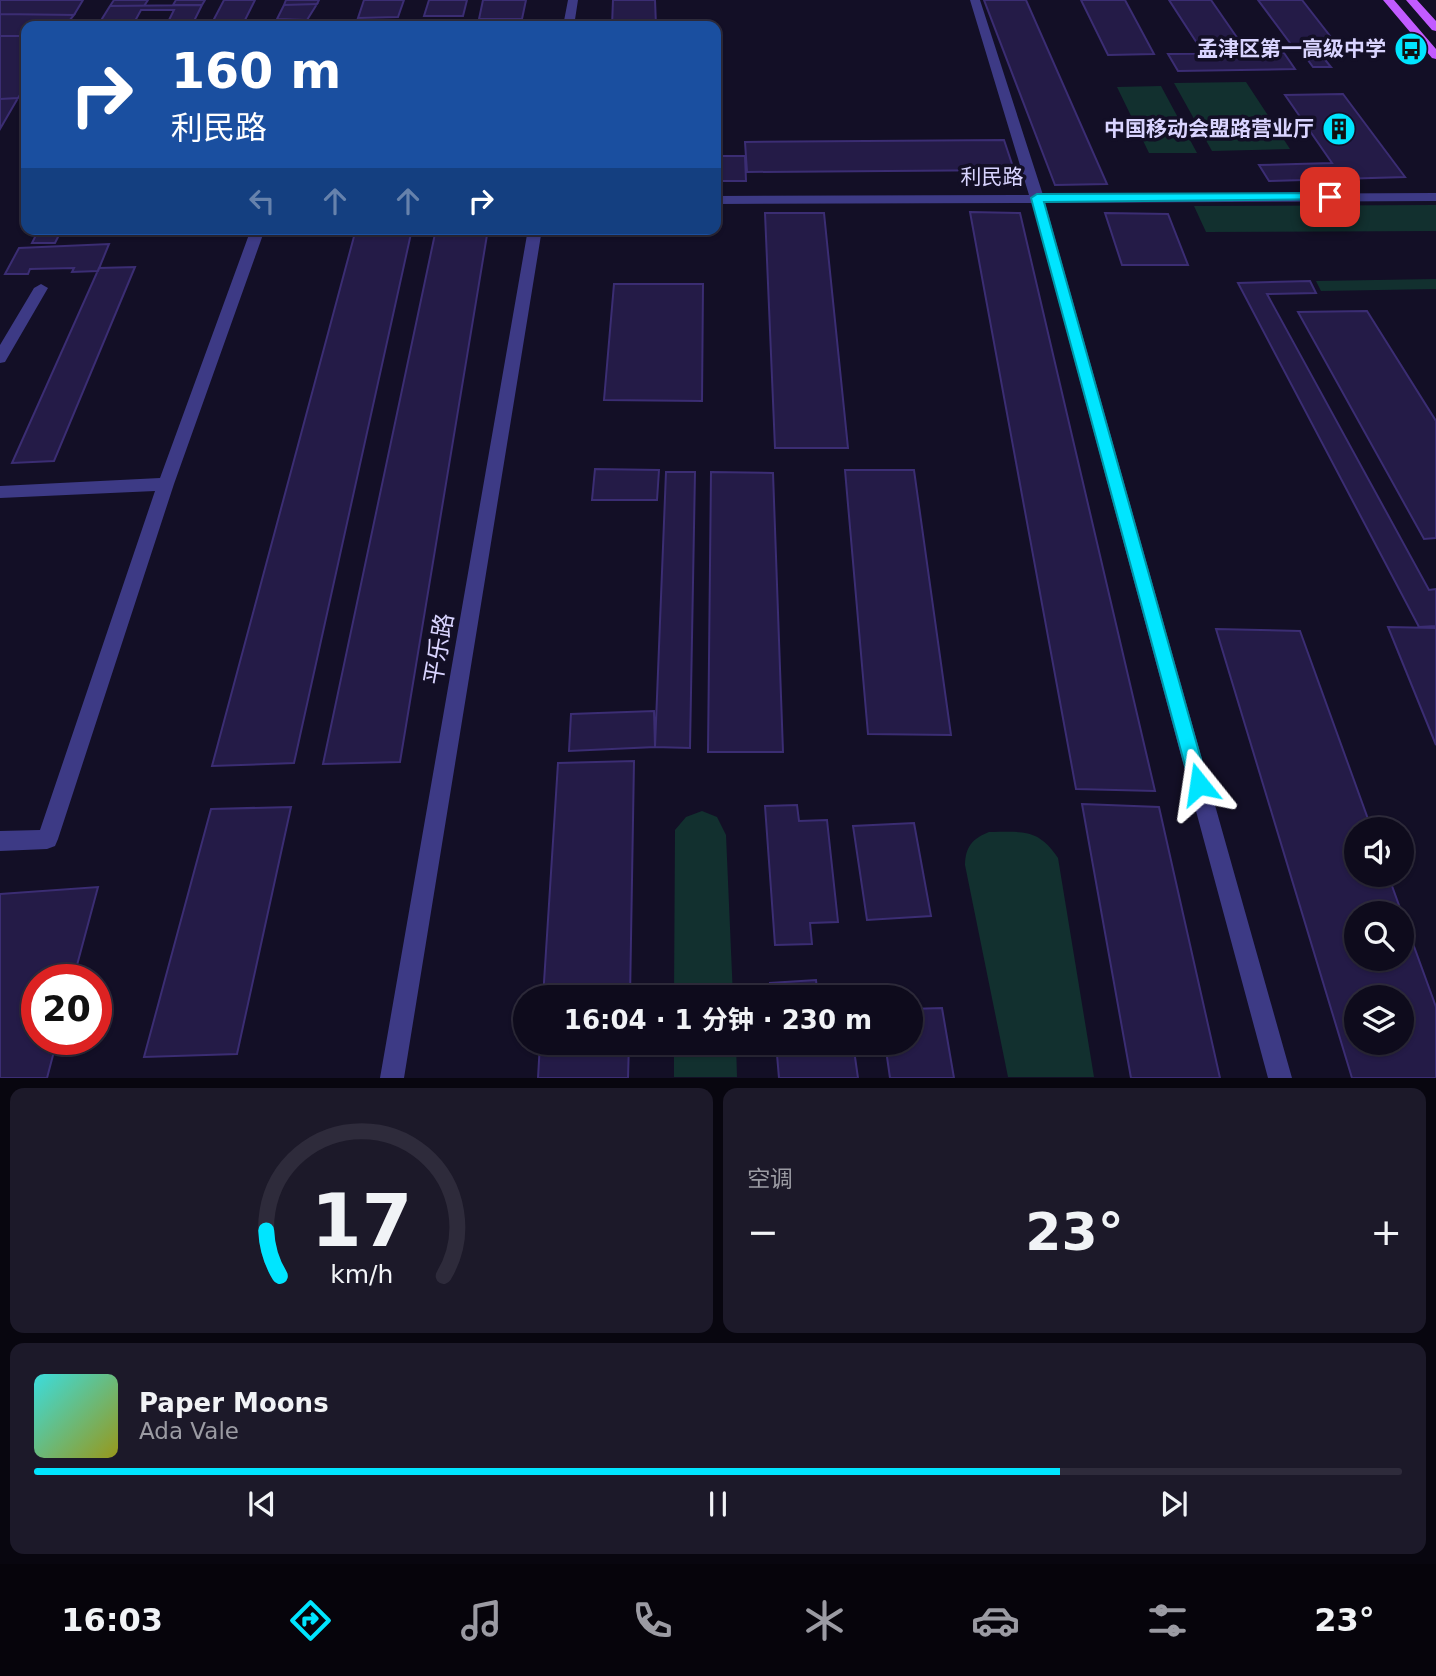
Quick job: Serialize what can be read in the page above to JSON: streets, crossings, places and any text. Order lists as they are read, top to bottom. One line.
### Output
{"streets":{"street":["利民路","平乐路"]},"places":{"bus stop":["孟津区第一高级中学"],"building":["中国移动会盟路营业厅"]},"page":{"turn":["160 m","利民路"],"limit":"20","trip":"16:04 · 1 分钟 · 230 m","tile":"空调","heat":["−","23°","+"],"song":["Paper Moons","Ada Vale"],"tabs":["16:03","23°"],"gauge":["17","km/h"]}}
